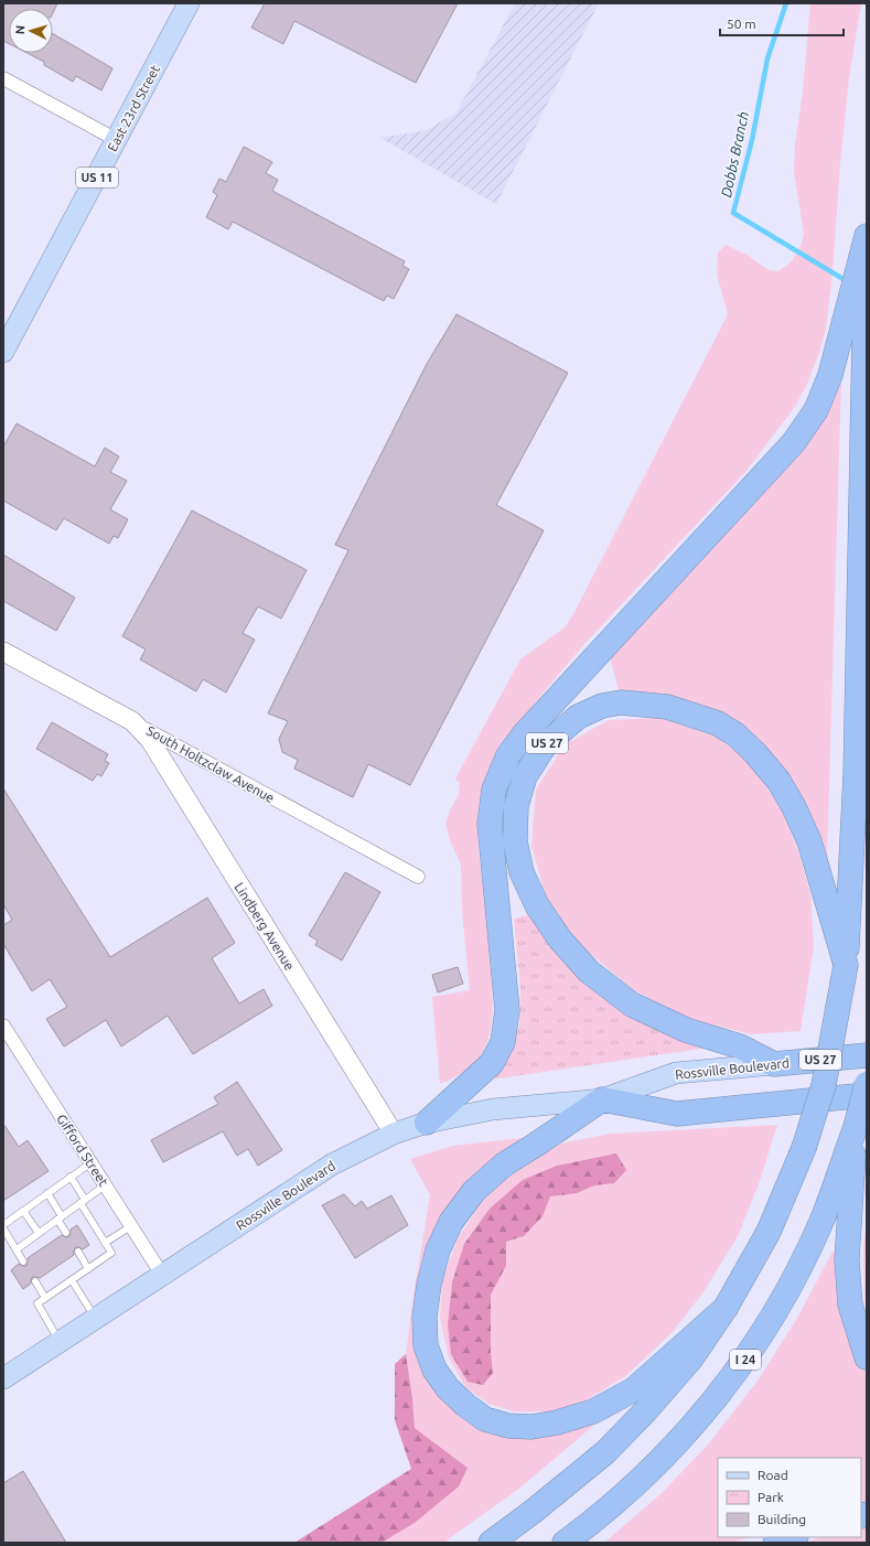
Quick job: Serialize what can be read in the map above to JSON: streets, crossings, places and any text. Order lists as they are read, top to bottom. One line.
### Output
{"streets":{"highway":["US 27","Rossville Boulevard","I 24"],"main road":["East 23rd Street","US 11","South Holtzclaw Avenue","Lindberg Avenue"],"street":["Gifford Street"]},"crossings":[["US 27","Rossville Boulevard"],["South Holtzclaw Avenue","Lindberg Avenue"],["Lindberg Avenue","Rossville Boulevard"],["Rossville Boulevard","Gifford Street"]],"water":["Dobbs Branch"],"legend":["Road","Park","Building"],"scale_bar":"50 m","north":"left"}
